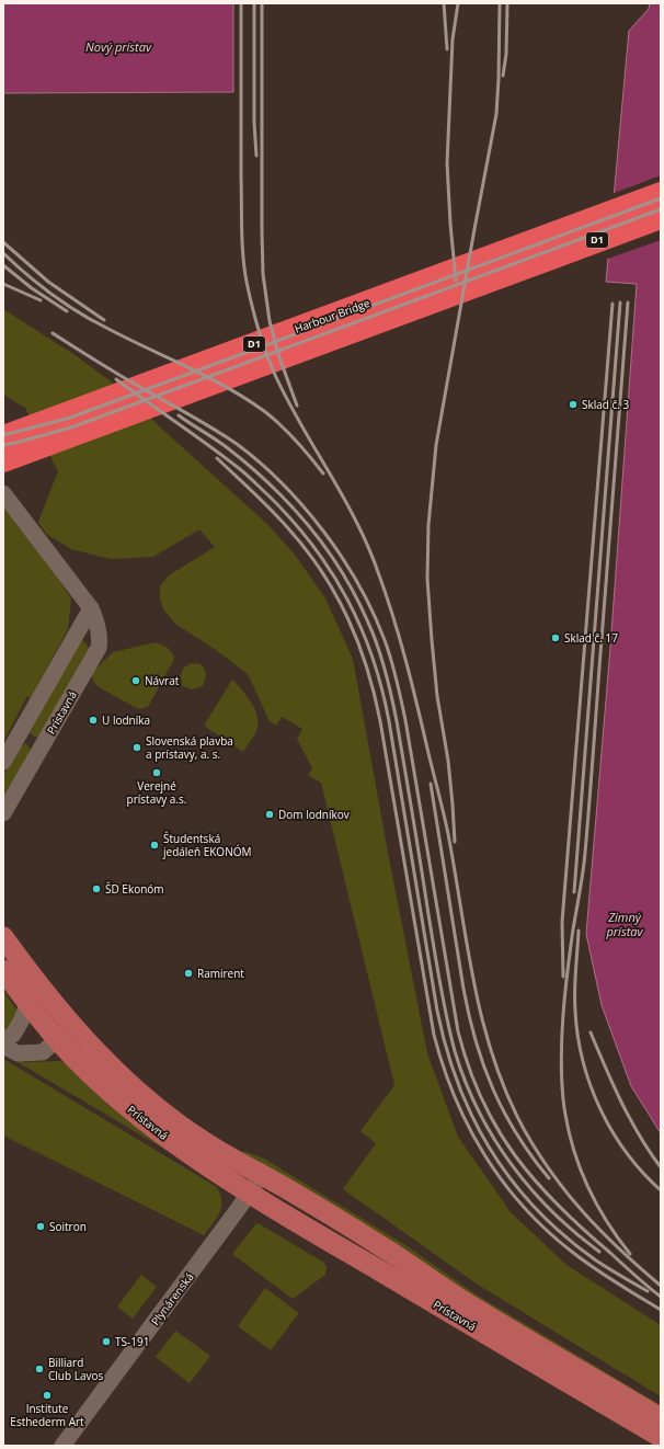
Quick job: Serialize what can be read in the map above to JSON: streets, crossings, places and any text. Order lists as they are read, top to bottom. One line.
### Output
{"streets":{"highway":["D1","Harbour Bridge"],"main road":["Prístavná"],"street":["Plynárenská"]},"crossings":[["Prístavná","Plynárenská"]],"water":["Nový prístav","Zimný prístav"],"places":["Sklad č. 3","Sklad č. 17","Návrat","U lodníka","Slovenská plavba a prístavy, a. s.","Verejné prístavy a.s.","Dom lodníkov","Študentská jedáleň EKONÓM","ŠD Ekonóm","Ramirent","Soitron","TS-191","Billiard Club Lavos","Institute Esthederm Art"]}
